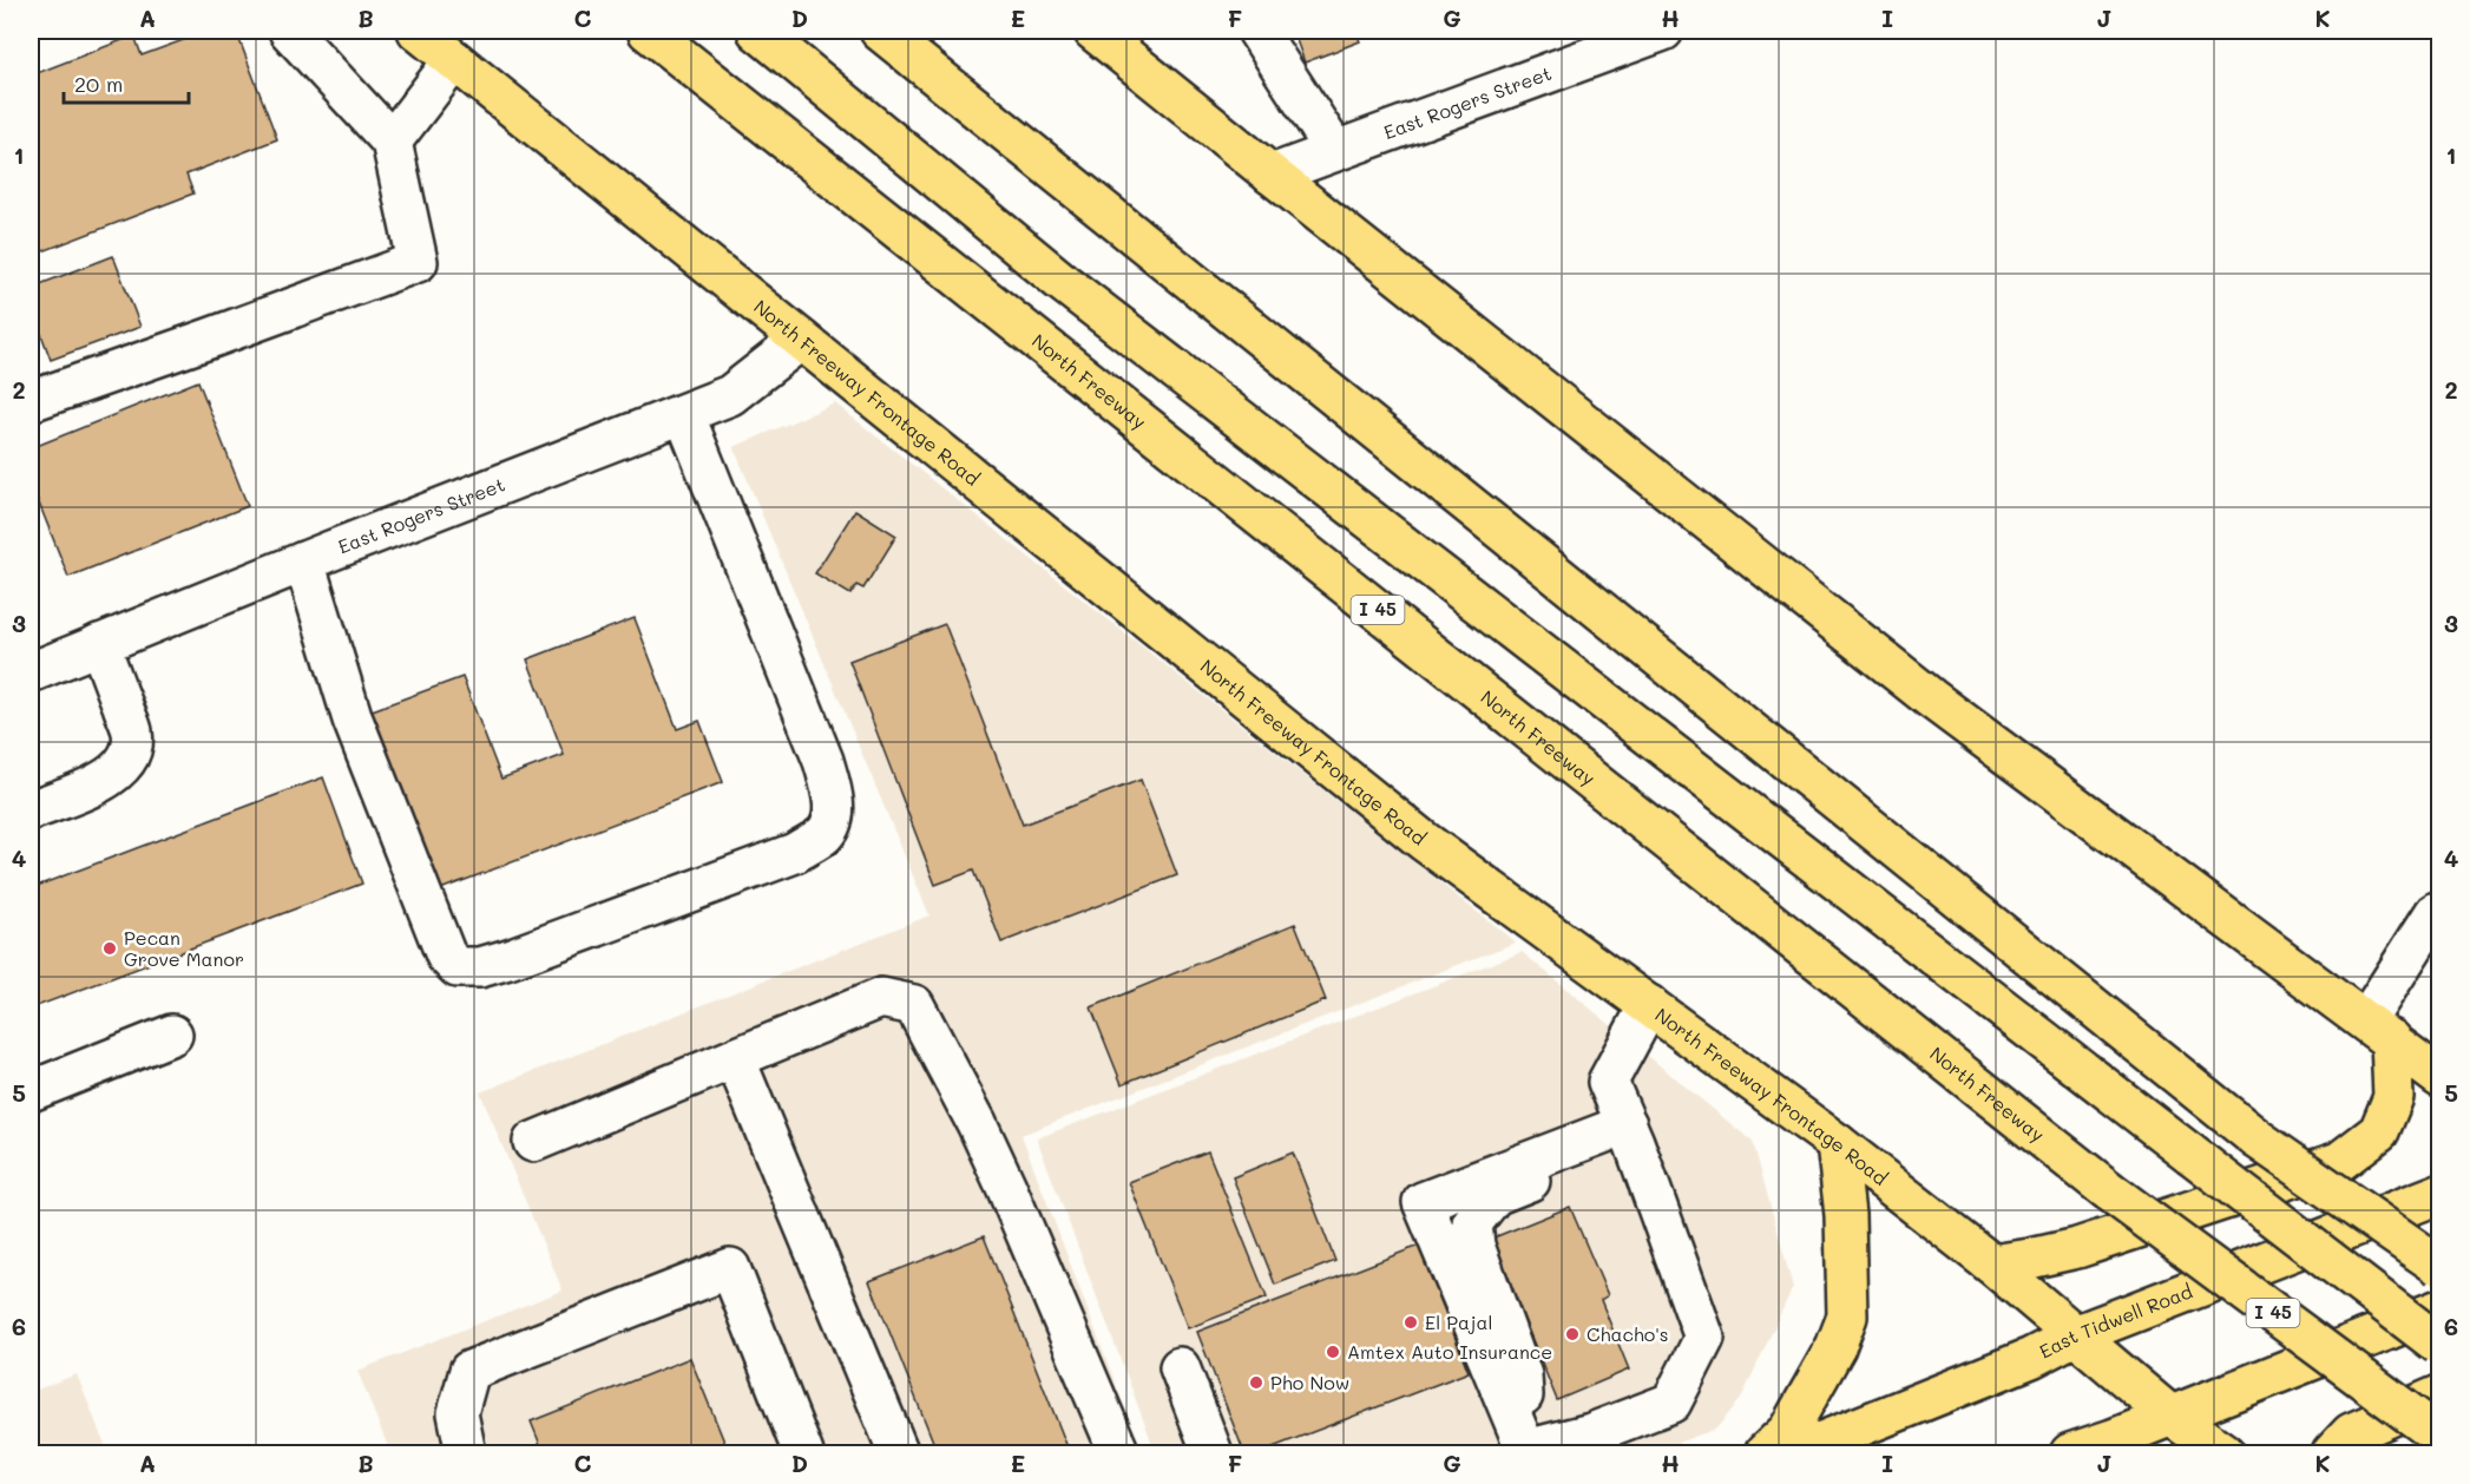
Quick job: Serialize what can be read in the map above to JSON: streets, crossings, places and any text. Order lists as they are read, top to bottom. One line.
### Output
{"streets":{"main road":["North Freeway","North Freeway Frontage Road","I 45","East Tidwell Road"],"street":["East Rogers Street"]},"crossings":[["East Rogers Street","North Freeway Frontage Road"],["North Freeway Frontage Road","East Tidwell Road"]],"places":["Pecan Grove Manor","El Pajal","Chacho's","Amtex Auto Insurance","Pho Now"],"scale_bar":"20 m","grid":{"columns":["A","B","C","D","E","F","G","H","I","J","K"],"rows":["1","2","3","4","5","6"]}}
